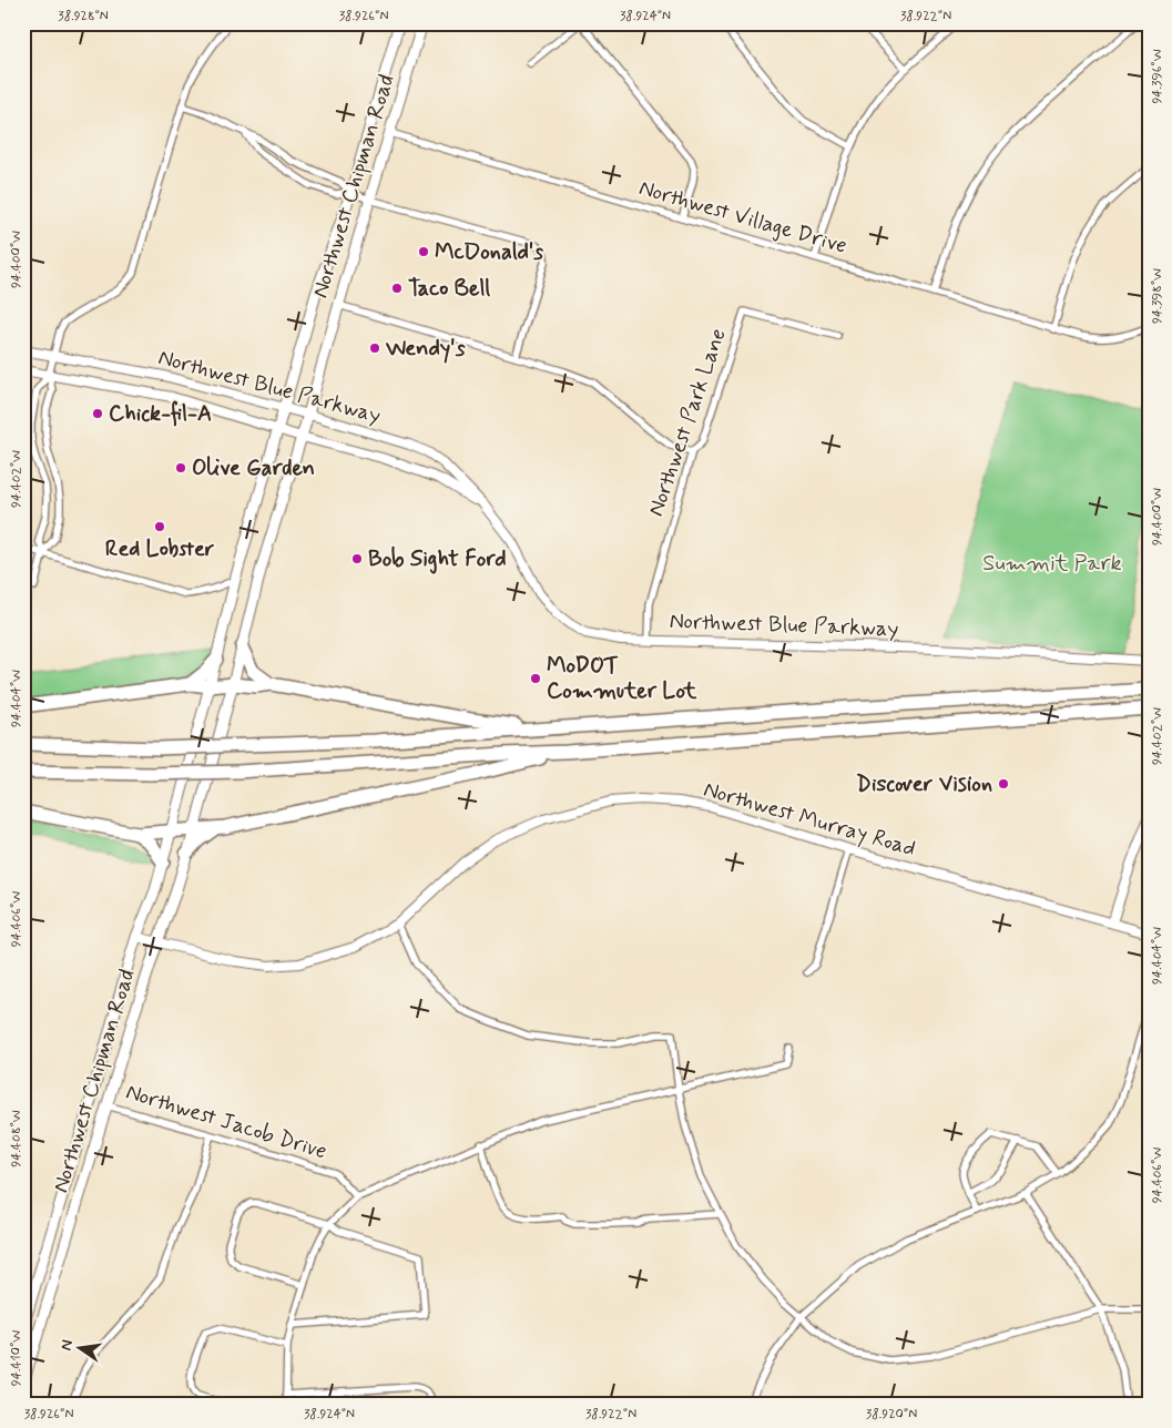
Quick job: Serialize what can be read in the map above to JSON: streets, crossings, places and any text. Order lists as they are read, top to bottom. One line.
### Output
{"streets":{"main road":["Northwest Chipman Road"],"street":["Northwest Village Drive","Northwest Blue Parkway","Northwest Park Lane","Northwest Murray Road","Northwest Jacob Drive"]},"crossings":[["Northwest Chipman Road","Northwest Village Drive"],["Northwest Chipman Road","Northwest Blue Parkway"],["Northwest Chipman Road","Northwest Murray Road"],["Northwest Chipman Road","Northwest Jacob Drive"],["Northwest Blue Parkway","Northwest Park Lane"]],"parks":["Summit Park"],"places":["McDonald's","Taco Bell","Wendy's","Chick-fil-A","Olive Garden","Red Lobster","Bob Sight Ford","MoDOT Commuter Lot","Discover Vision"],"north":"left","coordinates":["38.928°N","38.926°N","38.924°N","38.922°N","94.396°W","94.400°W","94.398°W","94.402°W","94.404°W","94.406°W","94.408°W","94.410°W","38.920°N"]}
